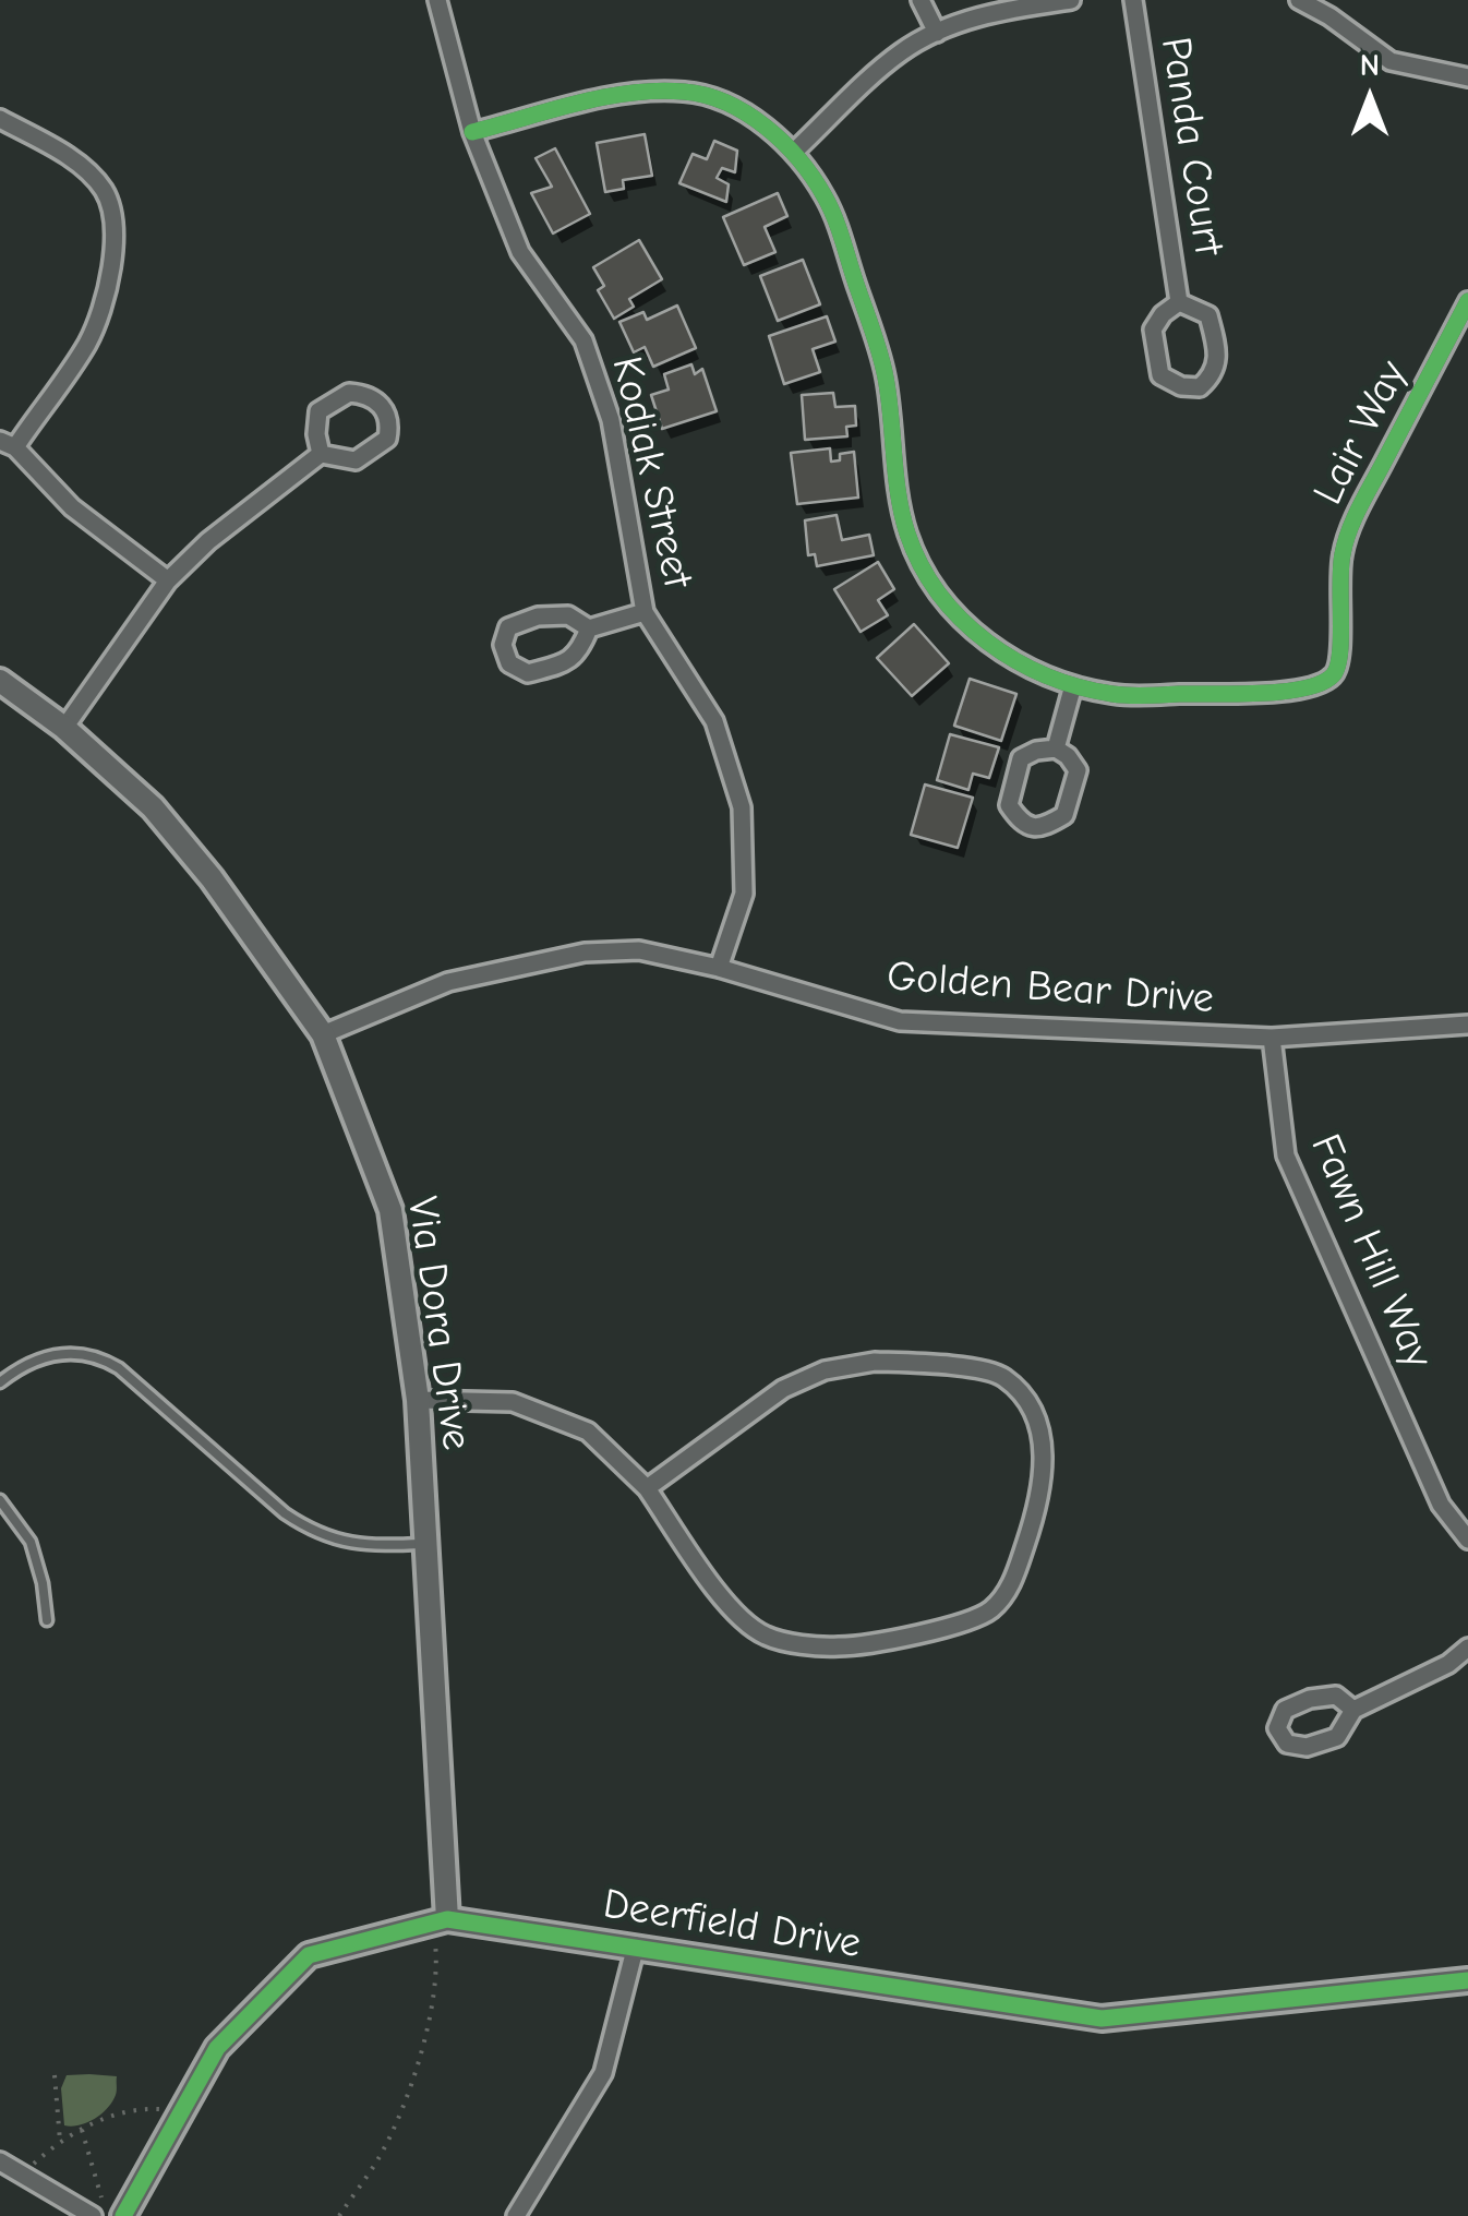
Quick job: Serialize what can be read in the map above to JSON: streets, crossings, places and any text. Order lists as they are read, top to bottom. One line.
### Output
{"streets":{"street":["Panda Court","Lair Way","Kodiak Street","Golden Bear Drive","Fawn Hill Way","Via Dora Drive","Deerfield Drive"]},"crossings":[["Kodiak Street","Golden Bear Drive"],["Golden Bear Drive","Fawn Hill Way"],["Golden Bear Drive","Via Dora Drive"],["Via Dora Drive","Deerfield Drive"]],"north":"top"}
